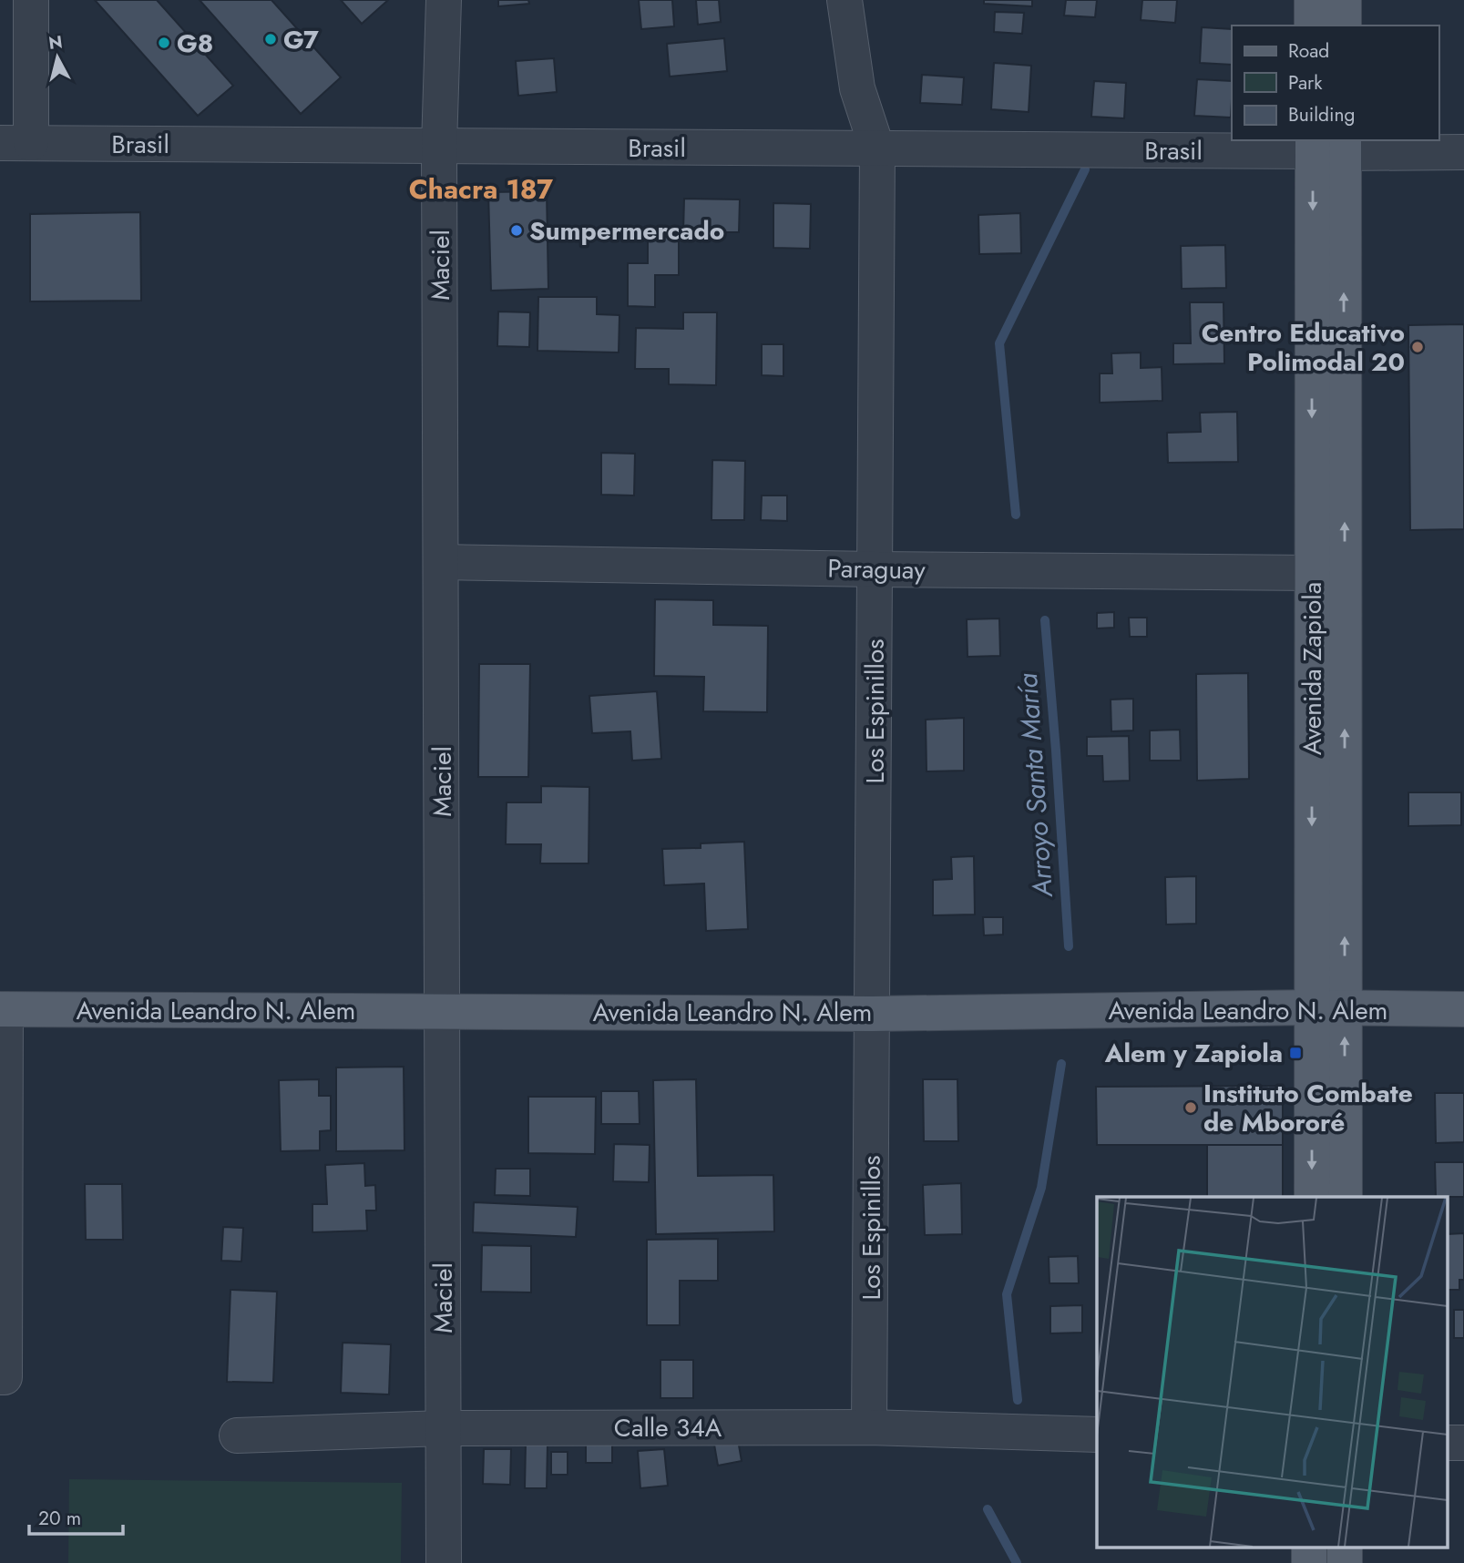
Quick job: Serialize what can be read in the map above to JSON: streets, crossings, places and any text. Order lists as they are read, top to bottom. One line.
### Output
{"streets":{"main road":["Avenida Zapiola","Avenida Leandro N. Alem"],"street":["Brasil","Maciel","Paraguay","Los Espinillos","Calle 34A"]},"crossings":[["Brasil","Maciel"],["Brasil","Avenida Zapiola"],["Brasil","Los Espinillos"],["Maciel","Paraguay"],["Maciel","Avenida Leandro N. Alem"],["Maciel","Calle 34A"],["Paraguay","Avenida Zapiola"],["Paraguay","Los Espinillos"],["Avenida Zapiola","Avenida Leandro N. Alem"],["Los Espinillos","Avenida Leandro N. Alem"],["Los Espinillos","Calle 34A"]],"districts":["Chacra 187"],"water":["Arroyo Santa María"],"places":{"other":["G7","G8","Sumpermercado","Centro Educativo Polimodal 20","Instituto Combate de Mbororé"],"transit":["Alem y Zapiola"]},"legend":["Road","Park","Building"],"scale_bar":"20 m","north":"top"}
